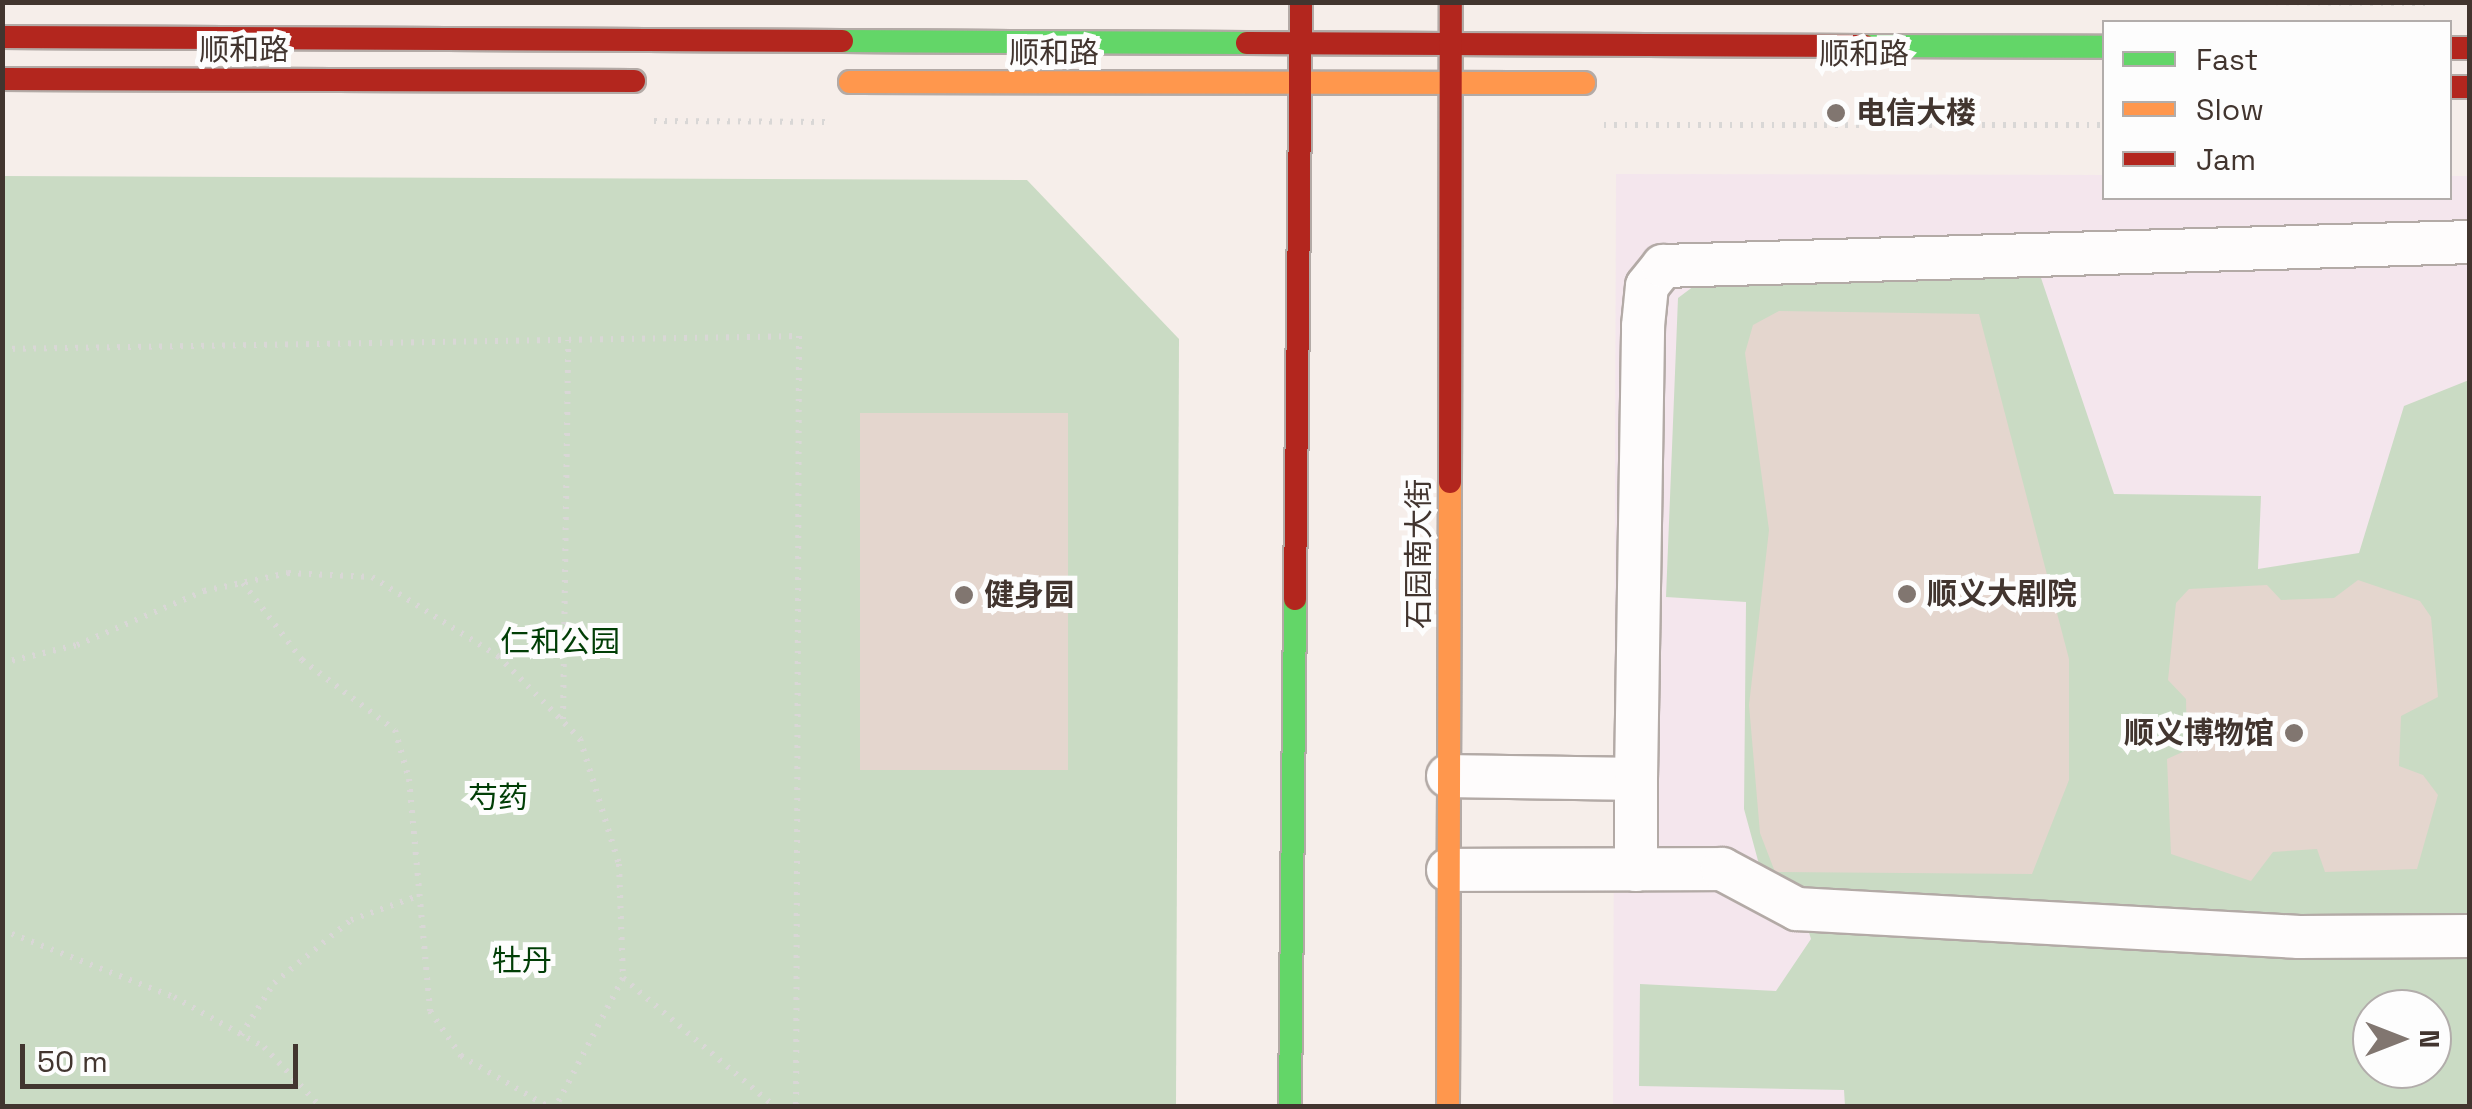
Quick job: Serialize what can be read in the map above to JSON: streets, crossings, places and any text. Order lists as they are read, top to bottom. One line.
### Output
{"streets":{"main road":["顺和路","石园南大街"]},"crossings":[["顺和路","石园南大街"]],"parks":["仁和公园","芍药","牡丹"],"places":["电信大楼","顺义大剧院","健身园","顺义博物馆"],"legend":["Fast","Slow","Jam"],"scale_bar":"50 m","north":"right"}
